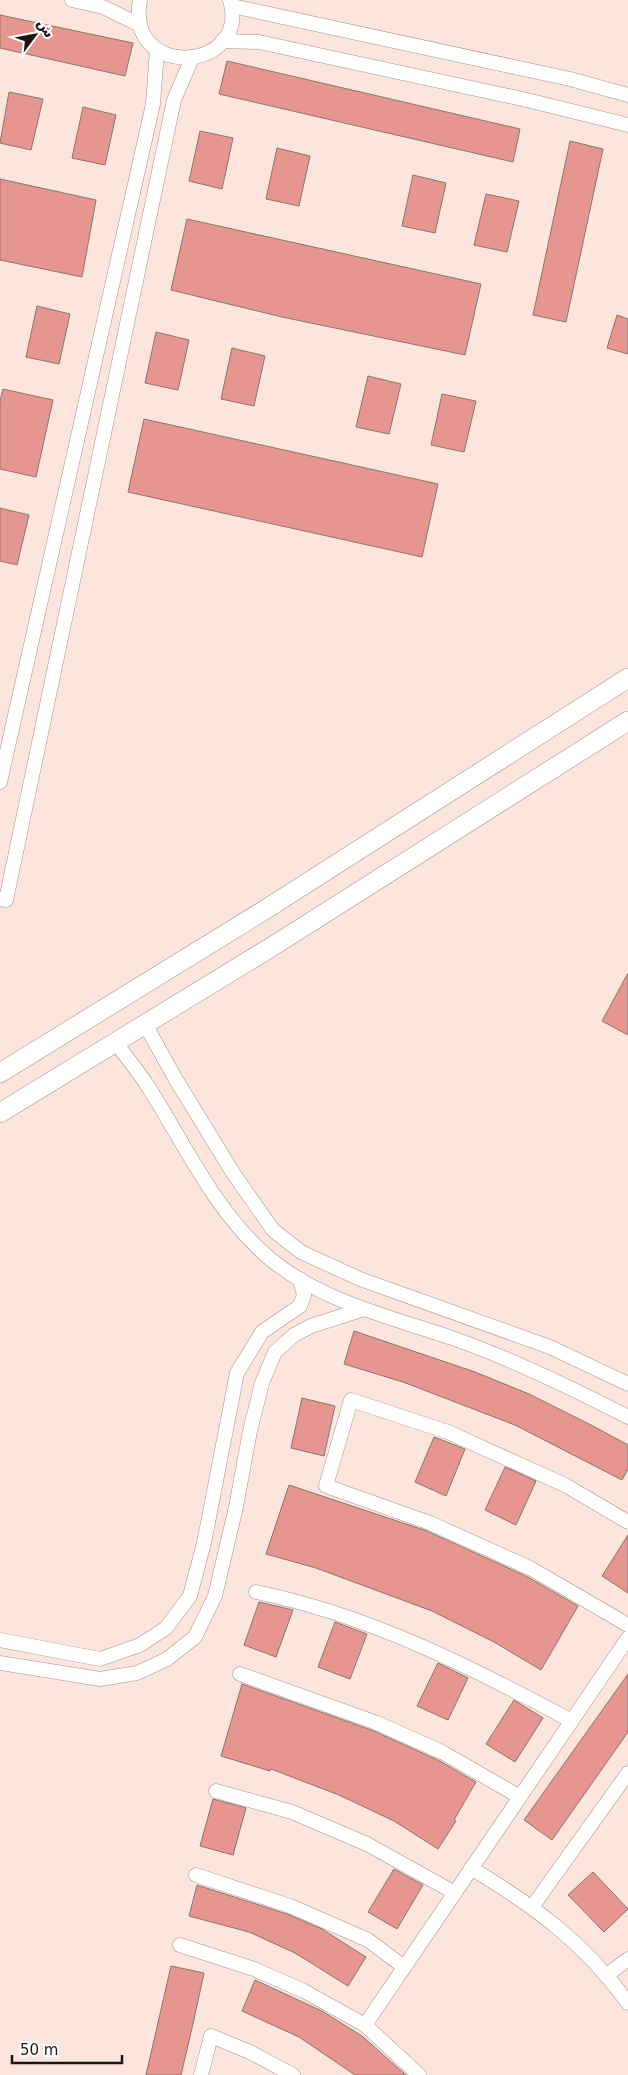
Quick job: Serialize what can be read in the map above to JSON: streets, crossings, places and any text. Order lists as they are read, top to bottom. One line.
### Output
{"scale_bar":"50 m","north":"top right"}
